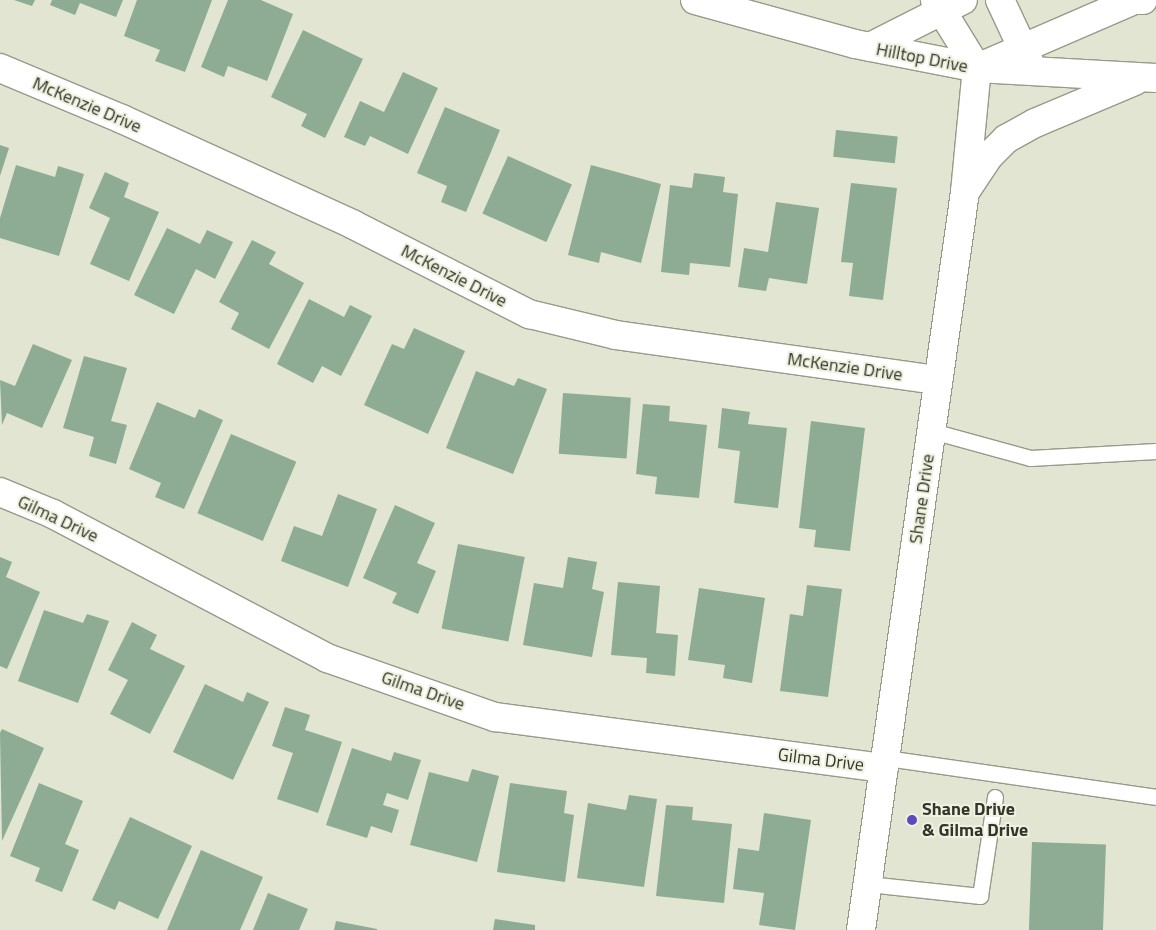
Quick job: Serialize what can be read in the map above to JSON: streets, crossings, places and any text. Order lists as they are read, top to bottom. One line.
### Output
{"streets":{"street":["Hilltop Drive","McKenzie Drive","Shane Drive","Gilma Drive"]},"crossings":[["Hilltop Drive","Shane Drive"],["McKenzie Drive","Shane Drive"],["Shane Drive","Gilma Drive"]],"places":["Shane Drive & Gilma Drive"]}
